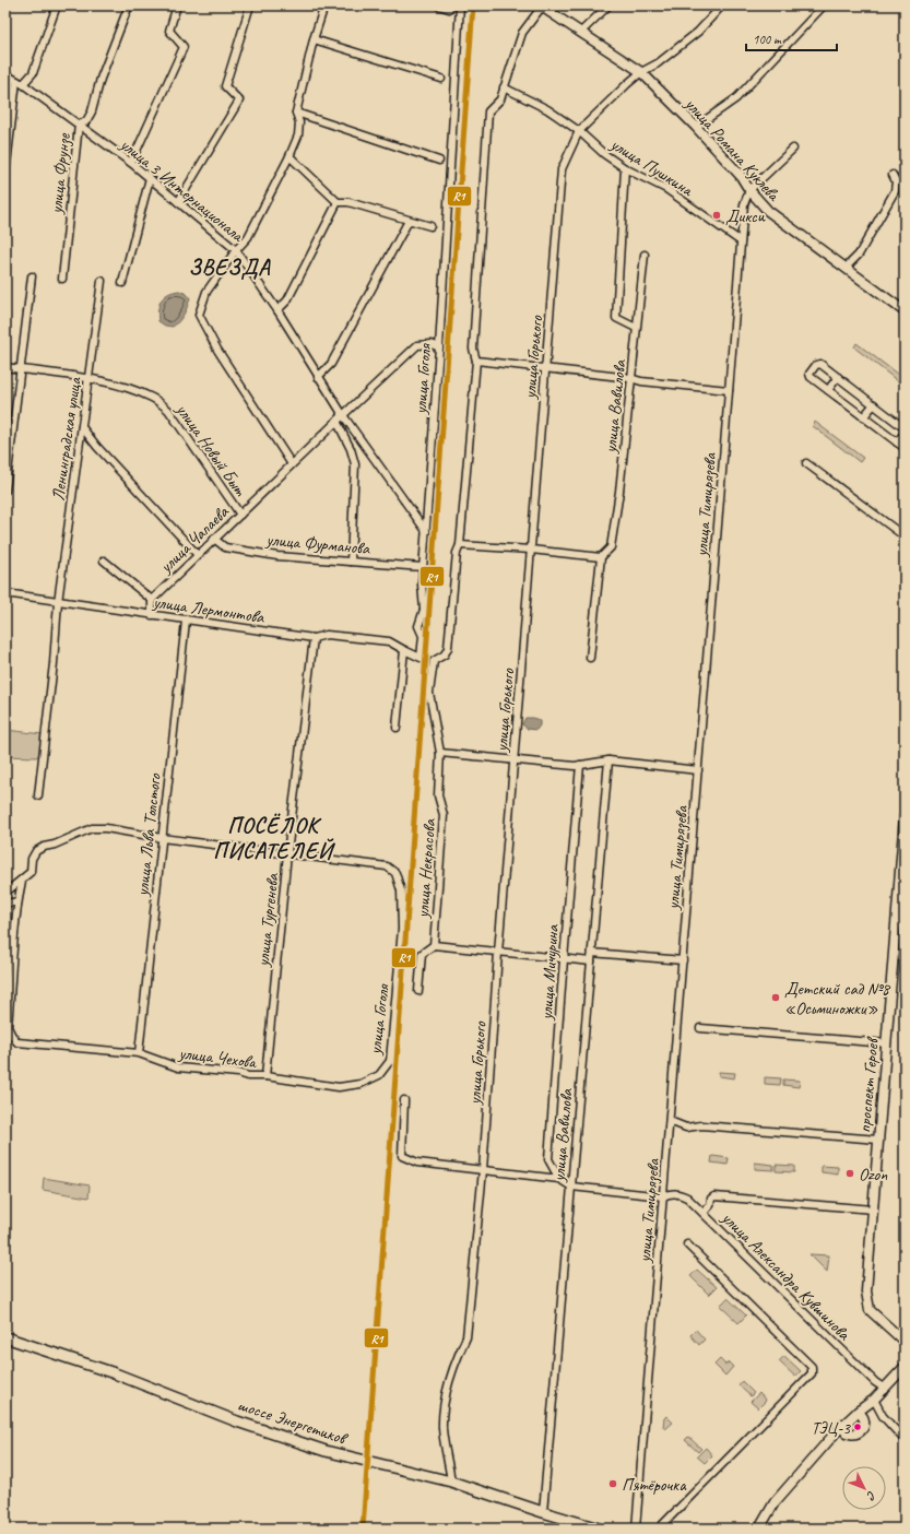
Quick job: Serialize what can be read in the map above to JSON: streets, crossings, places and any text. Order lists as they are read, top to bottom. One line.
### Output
{"streets":{"main road":["шоссе Энергетиков"],"street":["улица Романа Куклева","улица Пушкина","улица Фрунзе","улица 3 Интернационала","улица Горького","улица Гоголя","улица Вавилова","Ленинградская улица","улица Новый Быт","улица Тимирязева","улица Чапаева","улица Фурманова","улица Лермонтова","улица Льва Толстого","улица Некрасова","улица Тургенева","улица Мичурина","улица Чехова","проспект Героев","улица Александра Кувшинова"]},"crossings":[["улица Романа Куклева","улица Горького"],["улица Романа Куклева","улица Тимирязева"],["улица Романа Куклева","улица Некрасова"],["улица Пушкина","улица Горького"],["улица Пушкина","улица Тимирязева"],["улица Пушкина","улица Некрасова"],["улица Фрунзе","улица 3 Интернационала"],["улица 3 Интернационала","улица Гоголя"],["улица 3 Интернационала","улица Чапаева"],["улица Горького","шоссе Энергетиков"],["улица Гоголя","улица Чапаева"],["улица Гоголя","улица Фурманова"],["улица Гоголя","улица Лермонтова"],["улица Гоголя","улица Тургенева"],["улица Гоголя","улица Чехова"],["улица Вавилова","улица Александра Кувшинова"],["улица Вавилова","шоссе Энергетиков"],["Ленинградская улица","улица Новый Быт"],["Ленинградская улица","улица Лермонтова"],["улица Новый Быт","улица Чапаева"],["улица Тимирязева","улица Александра Кувшинова"],["улица Чапаева","улица Фурманова"],["улица Лермонтова","улица Льва Толстого"],["улица Лермонтова","улица Тургенева"],["улица Льва Толстого","улица Чехова"],["улица Тургенева","улица Чехова"]],"districts":["ЗВЕЗДА","ПОСЁЛОК ПИСАТЕЛЕЙ"],"places":["Дикси","Детский сад №8 «Осьминожки»","Ozon","ТЭЦ-3","Пятёрочка"],"lines":["transit line R1"],"scale_bar":"100 m","north":"bottom right"}
